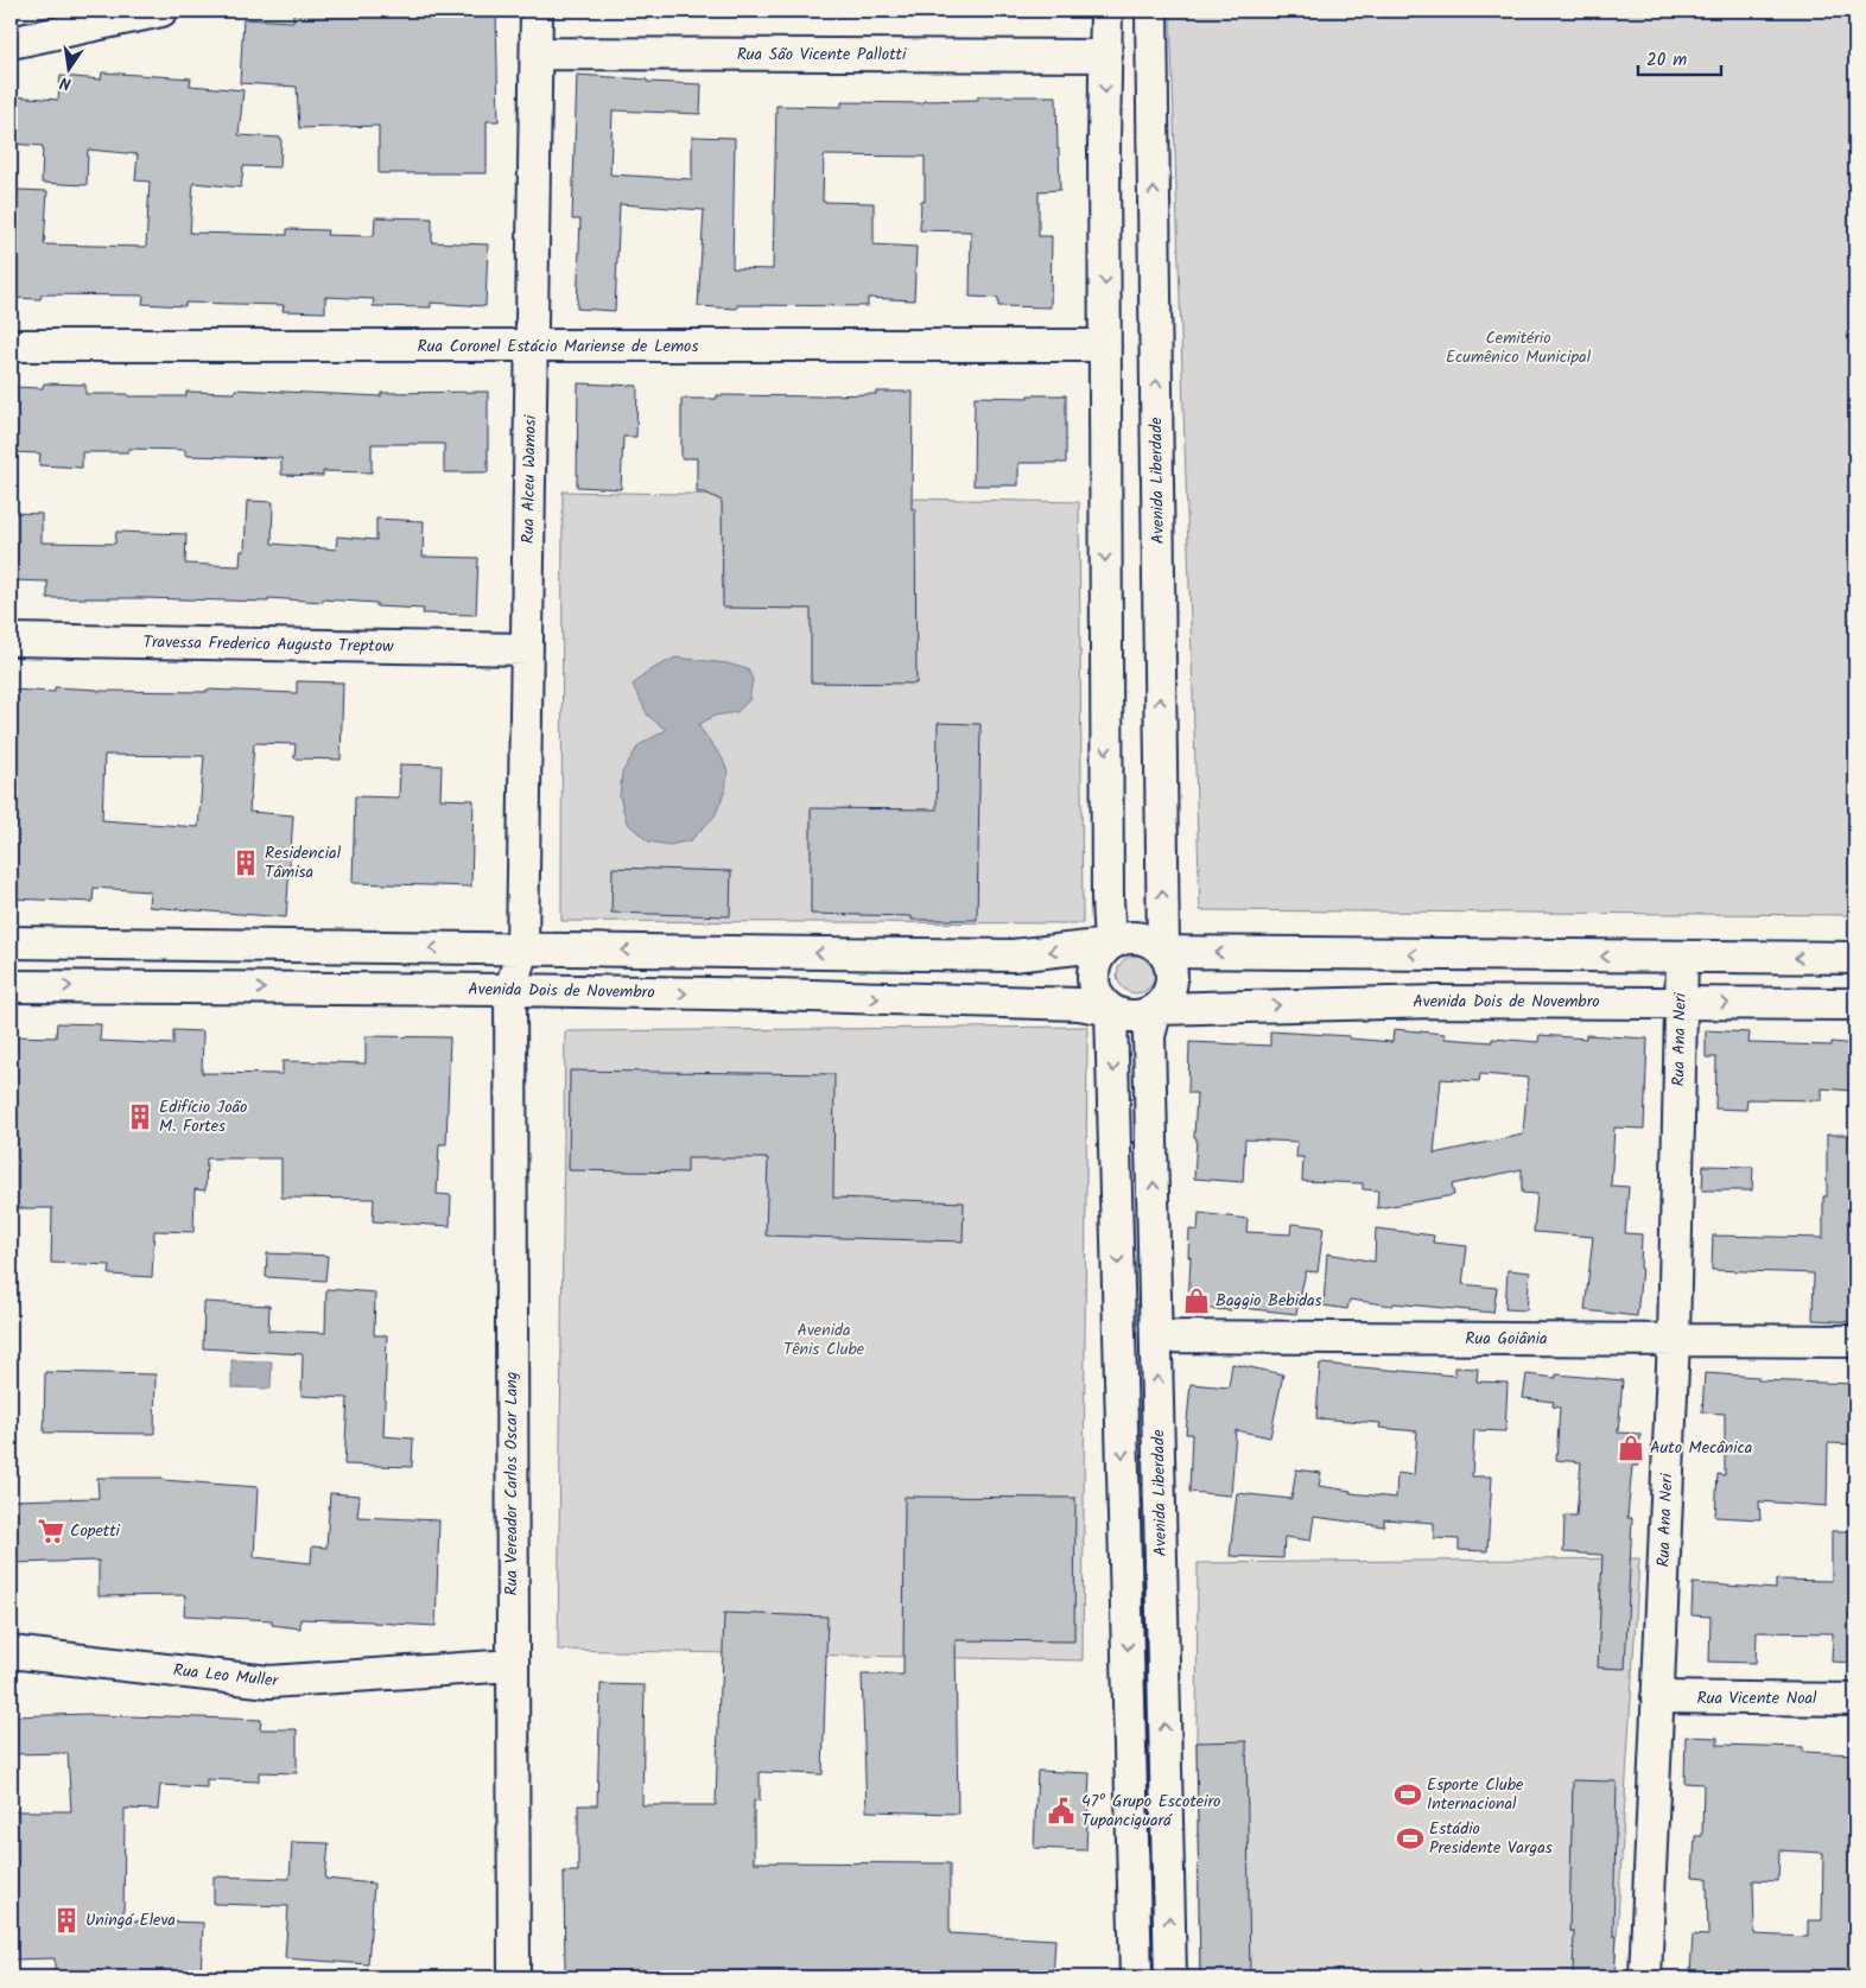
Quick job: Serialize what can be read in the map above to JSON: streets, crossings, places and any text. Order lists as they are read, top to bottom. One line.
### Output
{"streets":{"street":["Rua São Vicente Pallotti","Rua Coronel Estácio Mariense de Lemos","Rua Alceu Wamosi","Avenida Liberdade","Travessa Frederico Augusto Treptow","Avenida Dois de Novembro","Rua Ana Neri","Rua Goiânia","Rua Vereador Carlos Oscar Lang","Rua Leo Muller","Rua Vicente Noal"]},"crossings":[["Rua São Vicente Pallotti","Rua Alceu Wamosi"],["Rua Coronel Estácio Mariense de Lemos","Rua Alceu Wamosi"],["Rua Alceu Wamosi","Travessa Frederico Augusto Treptow"],["Rua Alceu Wamosi","Rua Vereador Carlos Oscar Lang"],["Avenida Liberdade","Avenida Dois de Novembro"],["Avenida Liberdade","Rua Goiânia"],["Avenida Dois de Novembro","Rua Ana Neri"],["Avenida Dois de Novembro","Rua Vereador Carlos Oscar Lang"],["Rua Ana Neri","Rua Goiânia"],["Rua Ana Neri","Rua Vicente Noal"],["Rua Vereador Carlos Oscar Lang","Rua Leo Muller"]],"parks":["Cemitério Ecumênico Municipal","Avenida Tênis Clube"],"places":{"building":["Residencial Tâmisa","Edifício João M. Fortes","Uningá Eleva"],"shop":["Baggio Bebidas","Auto Mecânica"],"supermarket":["Copetti"],"sports":["Esporte Clube Internacional","Estádio Presidente Vargas"],"public building":["47º Grupo Escoteiro Tupanciguará"]},"scale_bar":"20 m","north":"bottom"}
